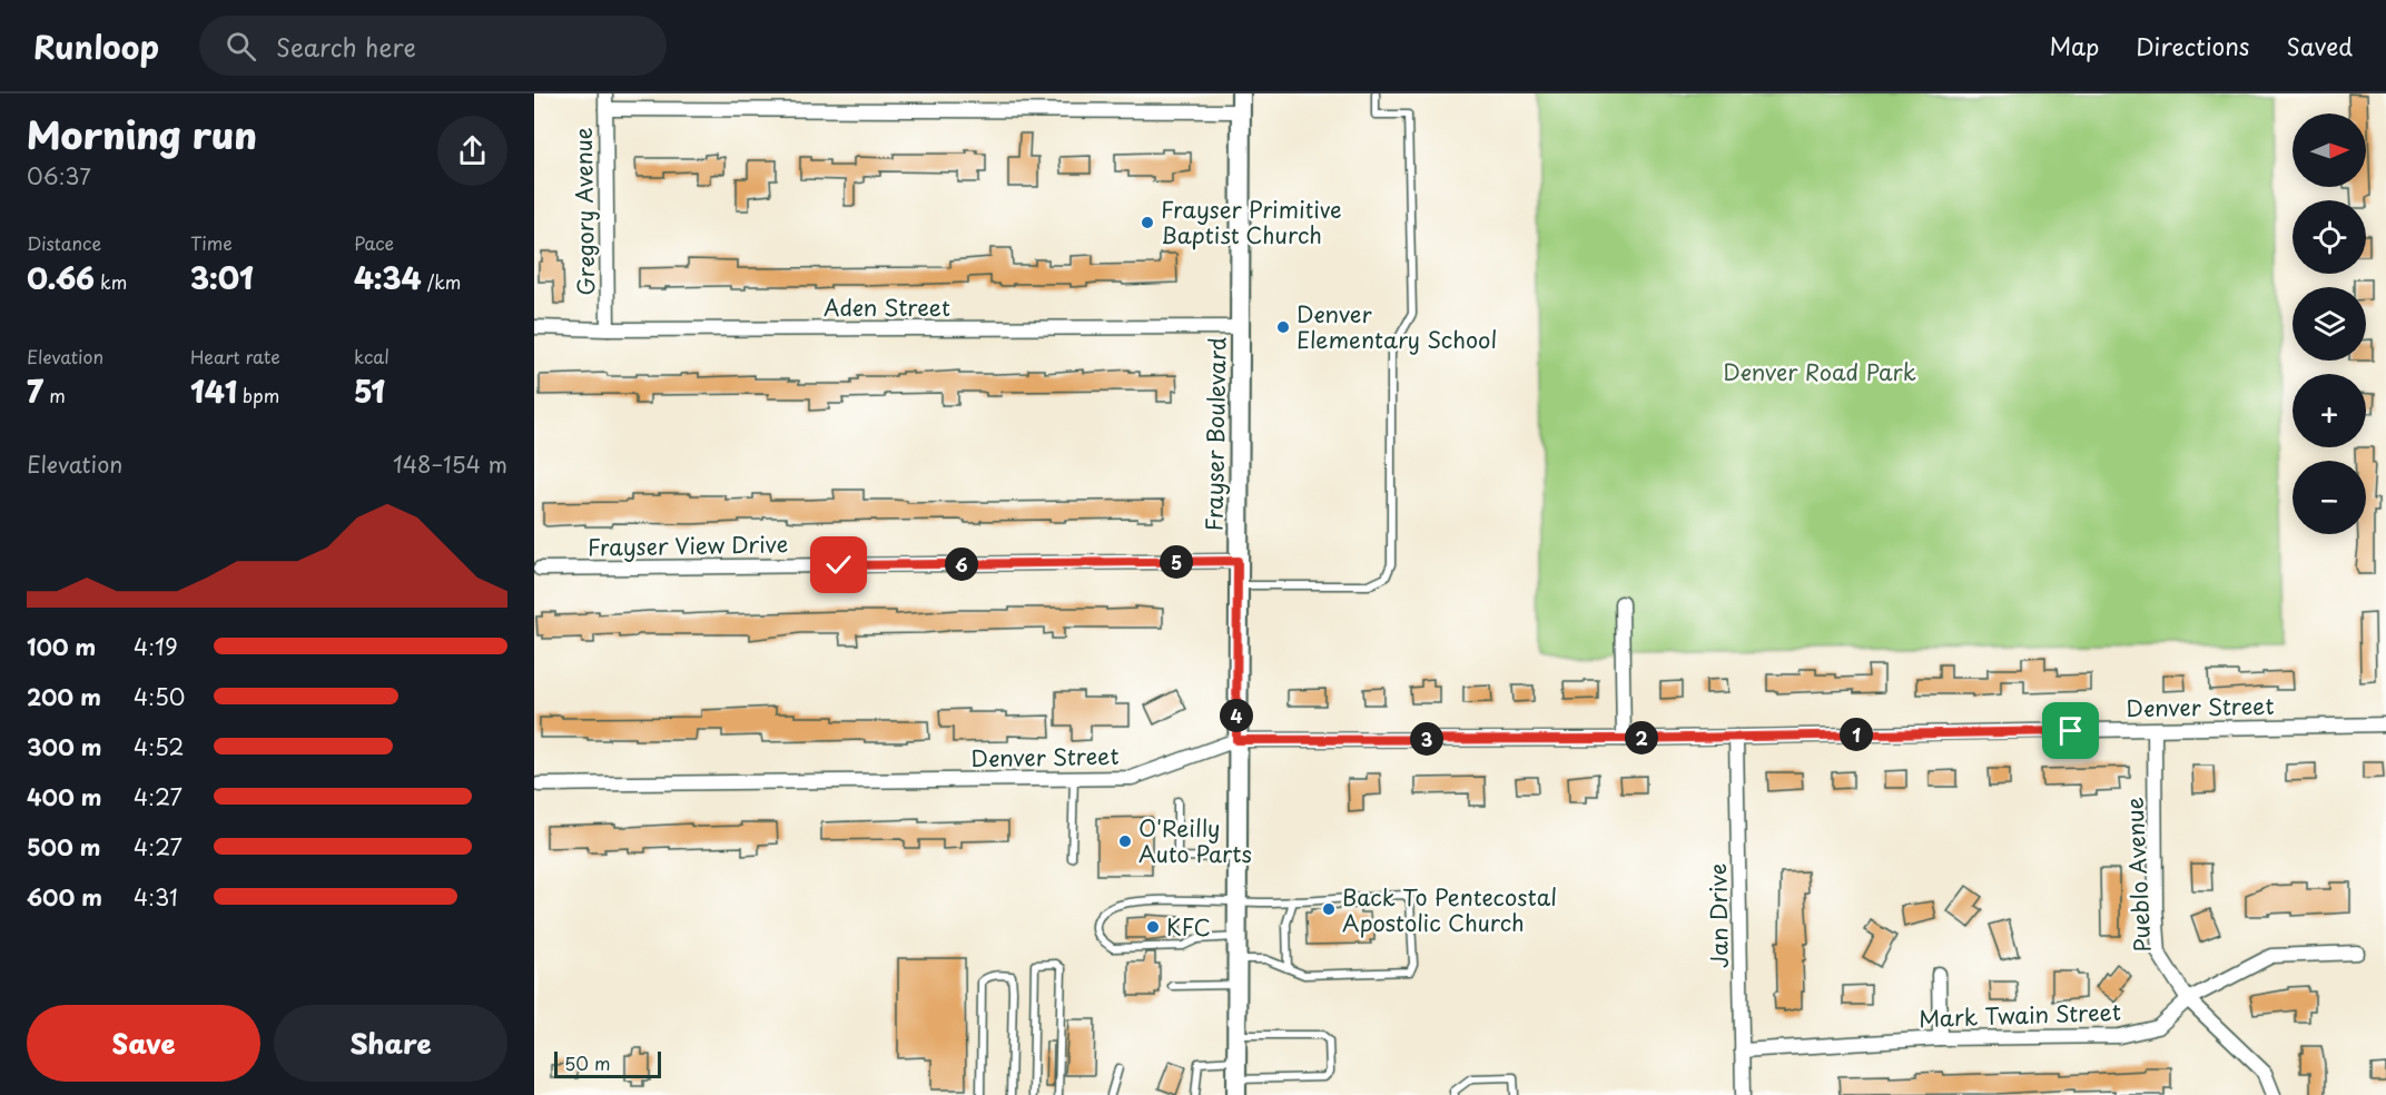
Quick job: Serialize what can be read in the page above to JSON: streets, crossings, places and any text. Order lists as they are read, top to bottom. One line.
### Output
{"streets":{"main road":["Frayser Boulevard"],"street":["Gregory Avenue","Aden Street","Frayser View Drive","Denver Street","Pueblo Avenue","Jan Drive","Mark Twain Street"]},"crossings":[["Gregory Avenue","Aden Street"],["Aden Street","Frayser Boulevard"],["Frayser Boulevard","Frayser View Drive"],["Frayser Boulevard","Denver Street"],["Denver Street","Pueblo Avenue"],["Denver Street","Jan Drive"],["Pueblo Avenue","Mark Twain Street"],["Jan Drive","Mark Twain Street"]],"parks":["Denver Road Park"],"places":["Frayser Primitive Baptist Church","Denver Elementary School","O'Reilly Auto Parts","Back To Pentecostal Apostolic Church","KFC"],"scale_bar":"50 m","north":"right","page":{"header":"Runloop","search":"Search here","nav":["Map","Directions","Saved"],"heading":["Morning run","06:37"],"map_buttons":["+","−"],"stats":[["Distance","0.66 km"],["Time","3:01"],["Pace","4:34 /km"],["Elevation","7 m"],["Heart rate","141 bpm"],["kcal","51"]],"chart":["Elevation","148–154 m"],"pins":["5","6","4","1","2","3"],"list":[{"name":"100 m","note":"4:19"},{"name":"200 m","note":"4:50"},{"name":"300 m","note":"4:52"},{"name":"400 m","note":"4:27"},{"name":"500 m","note":"4:27"},{"name":"600 m","note":"4:31"}],"buttons":["Save","Share"],"scale":"50 m"}}
